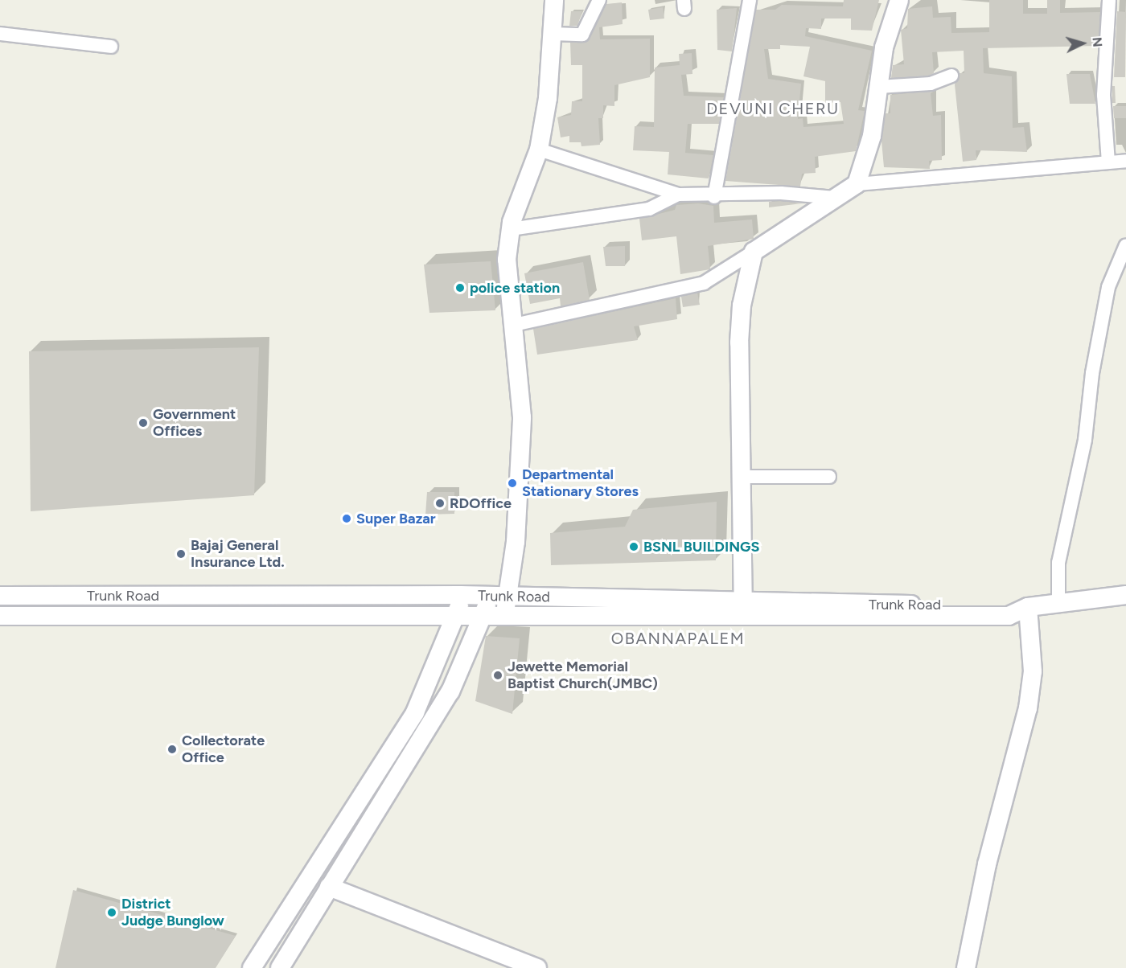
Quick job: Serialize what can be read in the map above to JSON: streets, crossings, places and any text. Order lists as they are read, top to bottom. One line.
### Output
{"streets":{"street":["Trunk Road"]},"districts":["DEVUNI CHERU","OBANNAPALEM"],"places":["police station","Government Offices","Departmental Stationary Stores","RDOffice","Super Bazar","BSNL BUILDINGS","Bajaj General Insurance Ltd.","Jewette Memorial Baptist Church(JMBC)","Collectorate Office","District Judge Bunglow"],"north":"right"}
